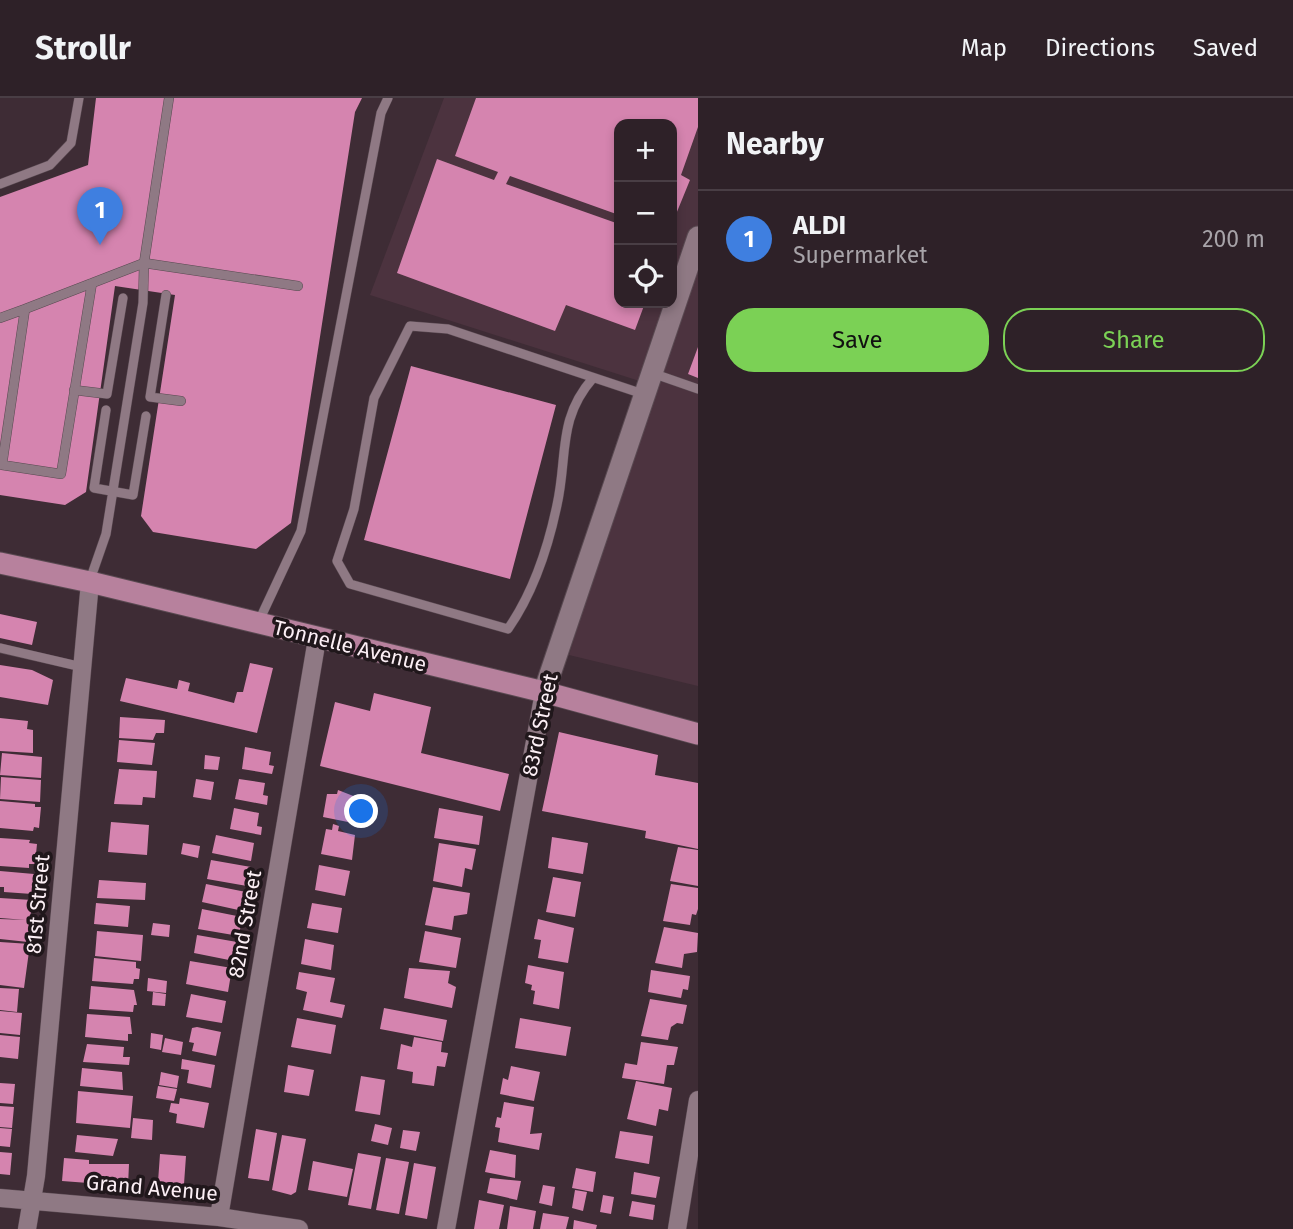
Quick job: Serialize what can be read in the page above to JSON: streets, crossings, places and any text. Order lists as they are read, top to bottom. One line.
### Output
{"streets":{"main road":["Tonnelle Avenue"],"street":["83rd Street","81st Street","82nd Street","Grand Avenue"]},"crossings":[["Tonnelle Avenue","83rd Street"],["Tonnelle Avenue","81st Street"],["Tonnelle Avenue","82nd Street"],["81st Street","Grand Avenue"],["82nd Street","Grand Avenue"]],"page":{"header":"Strollr","nav":["Map","Directions","Saved"],"heading":"Nearby","map_buttons":["+","−"],"pins":"1","list":[{"mark":"1","name":"ALDI","note":"Supermarket","value":"200 m"}],"buttons":["Save","Share"]}}
